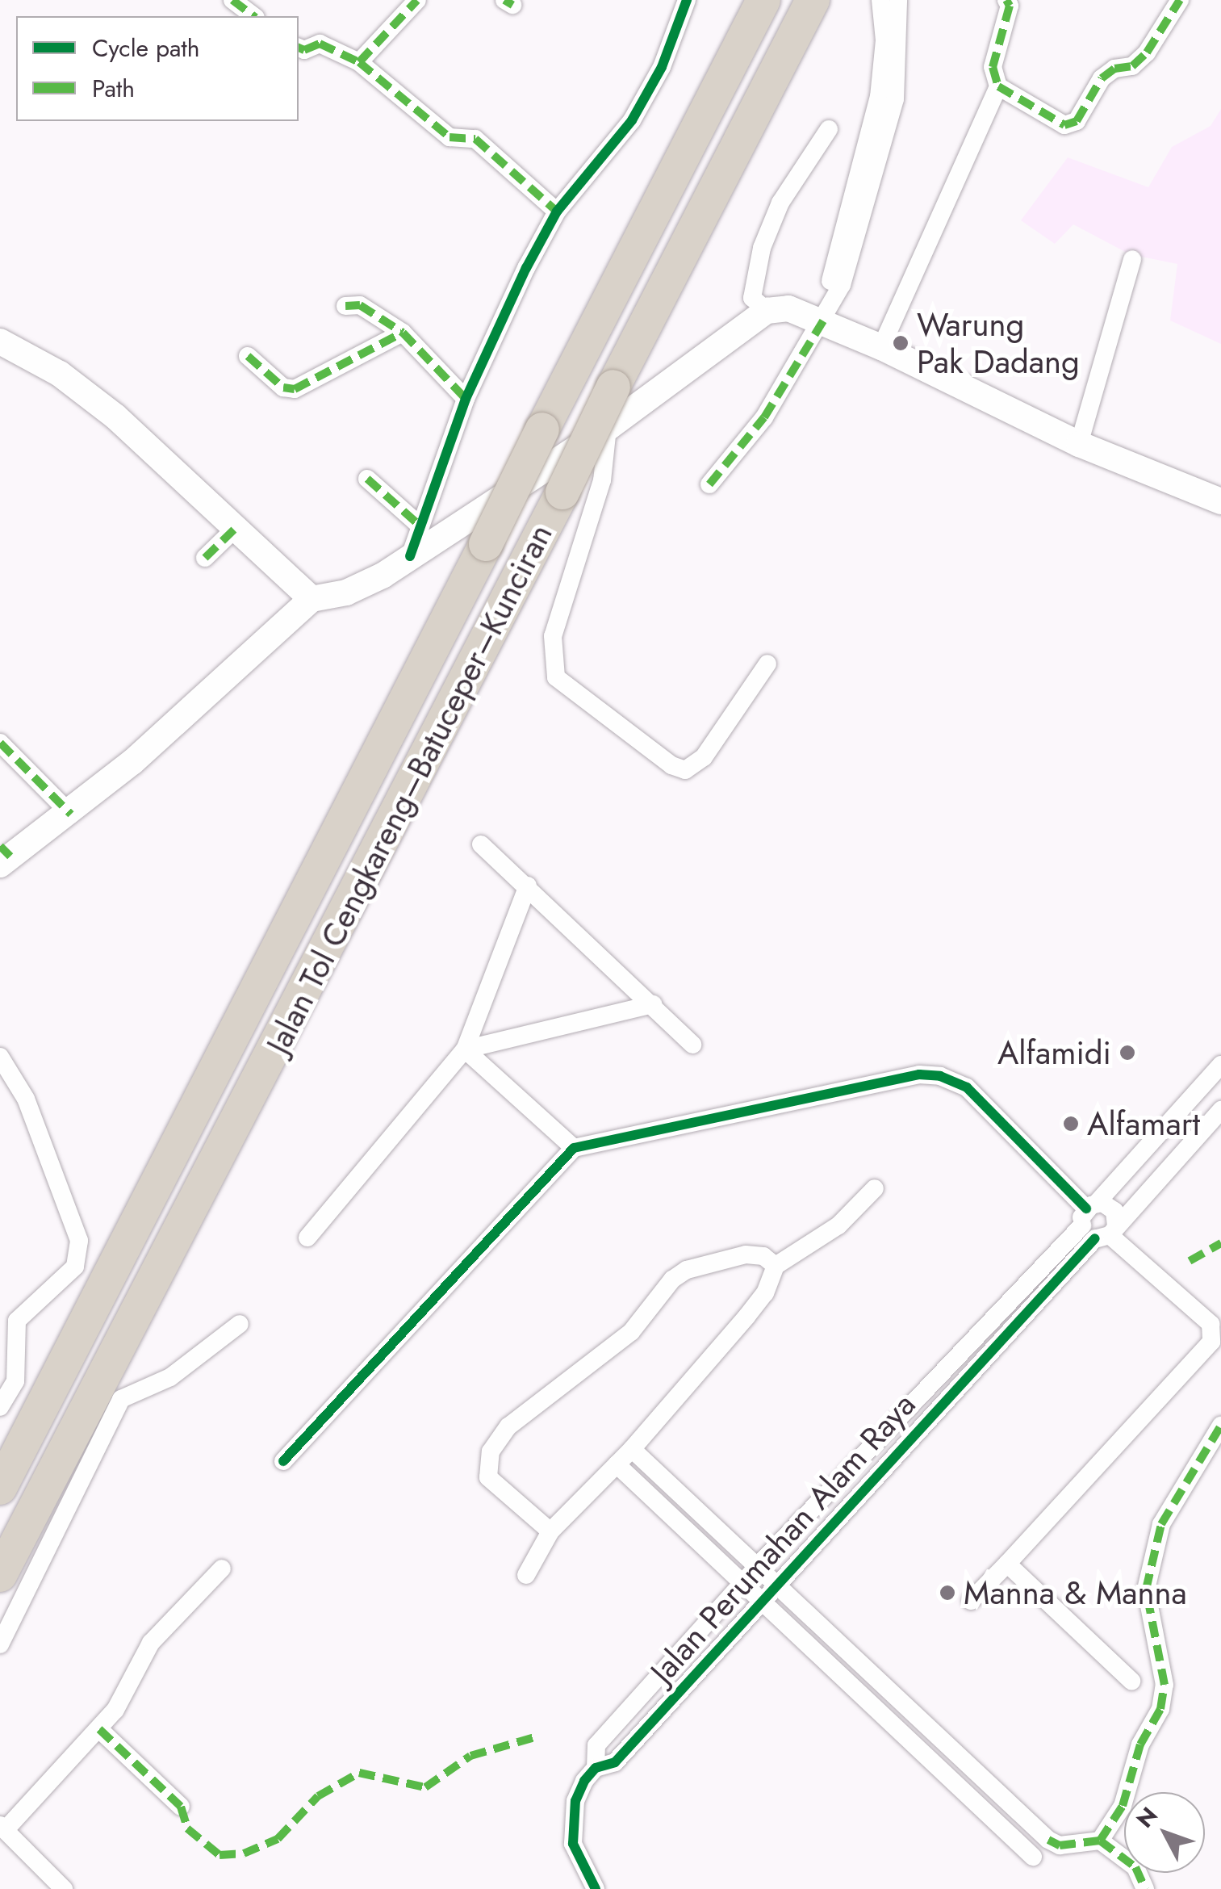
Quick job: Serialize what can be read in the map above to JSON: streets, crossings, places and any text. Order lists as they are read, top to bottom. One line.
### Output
{"streets":{"highway":["Jalan Tol Cengkareng–Batuceper–Kunciran"],"street":["Jalan Perumahan Alam Raya"]},"places":["Warung Pak Dadang","Alfamidi","Alfamart","Manna & Manna"],"legend":["Cycle path","Path"],"north":"top left"}
